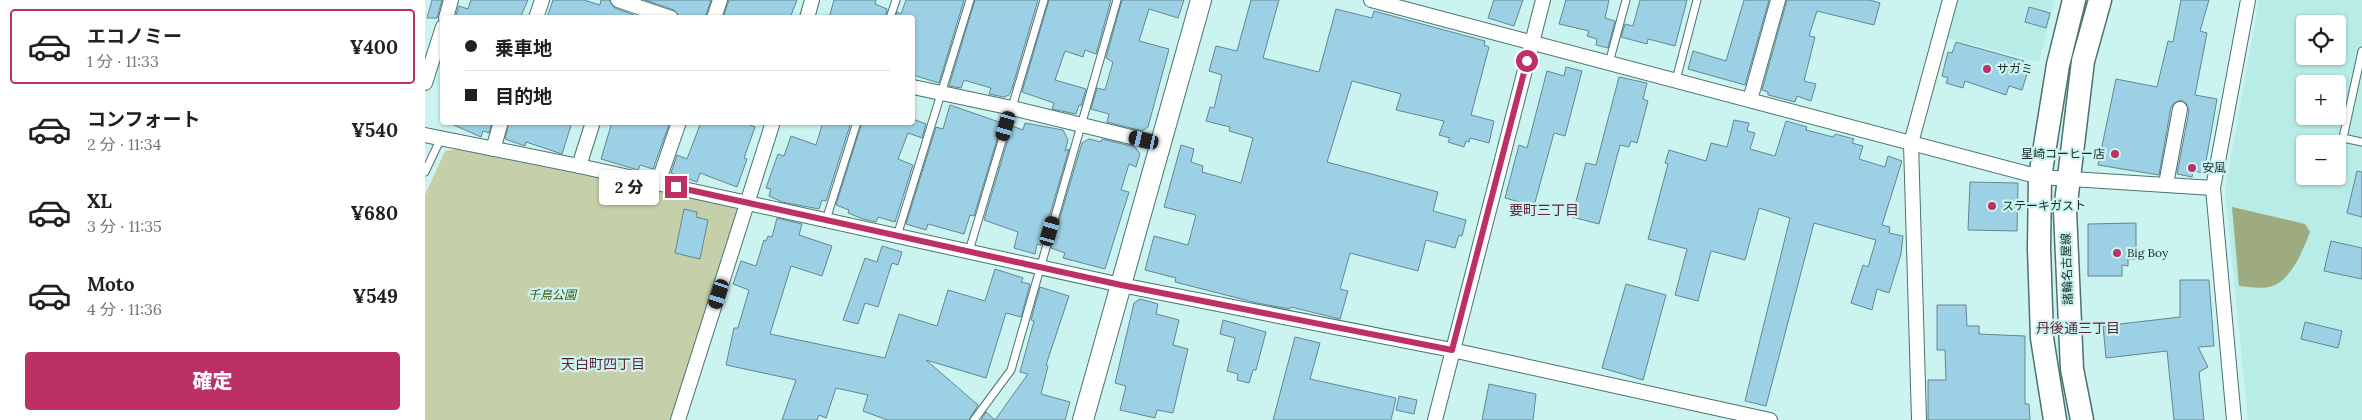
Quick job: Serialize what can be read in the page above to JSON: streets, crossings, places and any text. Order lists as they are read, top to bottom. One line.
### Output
{"streets":{"main road":["諸輪名古屋線"]},"districts":["要町三丁目","丹後通三丁目","天白町四丁目"],"parks":["千鳥公園"],"places":["サガミ","星崎コーヒー店","安風","ステーキガスト","Big Boy"],"page":{"list":[{"name":"エコノミー","note":"1 分 · 11:33","value":"¥400"},{"name":"コンフォート","note":"2 分 · 11:34","value":"¥540"},{"name":"XL","note":"3 分 · 11:35","value":"¥680"},{"name":"Moto","note":"4 分 · 11:36","value":"¥549"}],"map_buttons":["+","−"],"banner":["乗車地","目的地"],"bubble":"2 分","buttons":"確定"}}
